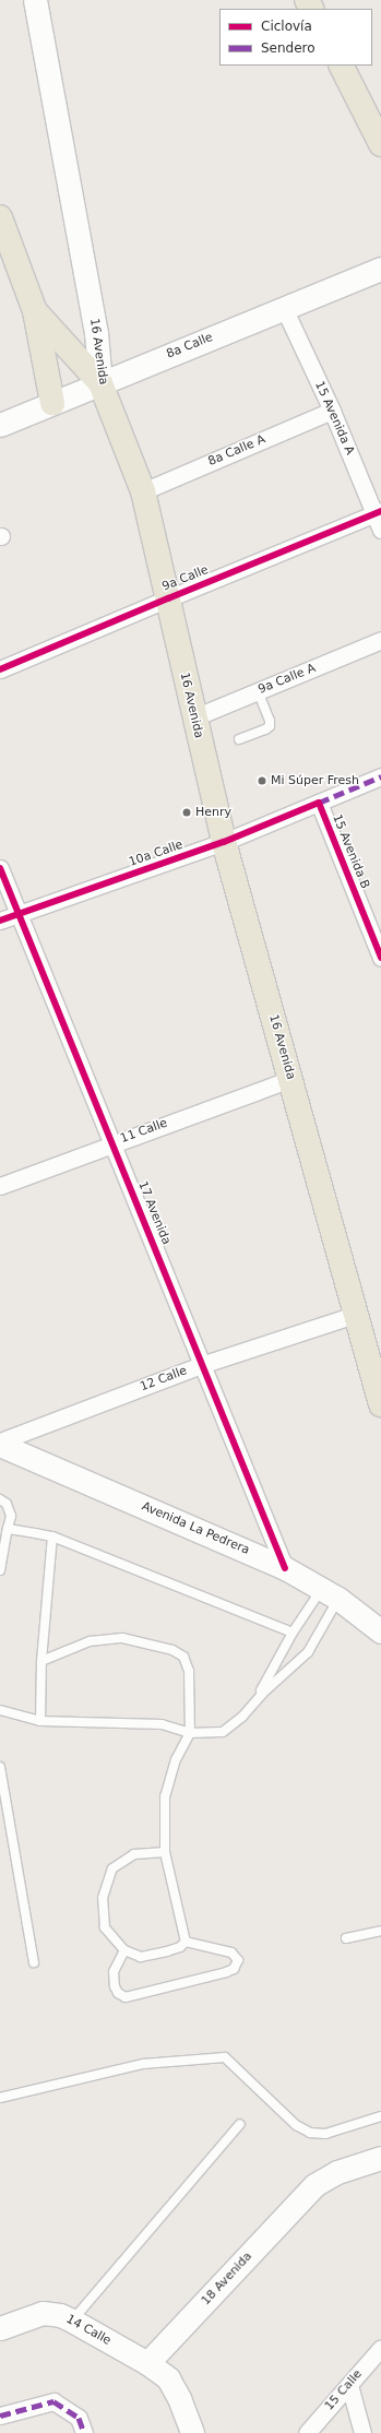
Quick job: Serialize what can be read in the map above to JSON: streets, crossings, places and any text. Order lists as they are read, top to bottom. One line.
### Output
{"streets":{"main road":["16 Avenida"],"street":["8a Calle","15 Avenida A","8a Calle A","9a Calle","9a Calle A","15 Avenida B","10a Calle","11 Calle","17 Avenida","12 Calle","Avenida La Pedrera","18 Avenida","14 Calle","15 Calle"]},"crossings":[["8a Calle","16 Avenida"],["8a Calle","15 Avenida A"],["16 Avenida","8a Calle A"],["16 Avenida","9a Calle"],["16 Avenida","9a Calle A"],["16 Avenida","10a Calle"],["16 Avenida","11 Calle"],["16 Avenida","12 Calle"],["15 Avenida A","8a Calle A"],["15 Avenida A","9a Calle"],["15 Avenida B","10a Calle"],["10a Calle","17 Avenida"],["11 Calle","17 Avenida"],["17 Avenida","12 Calle"],["17 Avenida","Avenida La Pedrera"],["18 Avenida","14 Calle"]],"places":["Mi Súper Fresh","Henry"],"legend":["Ciclovía","Sendero"]}
